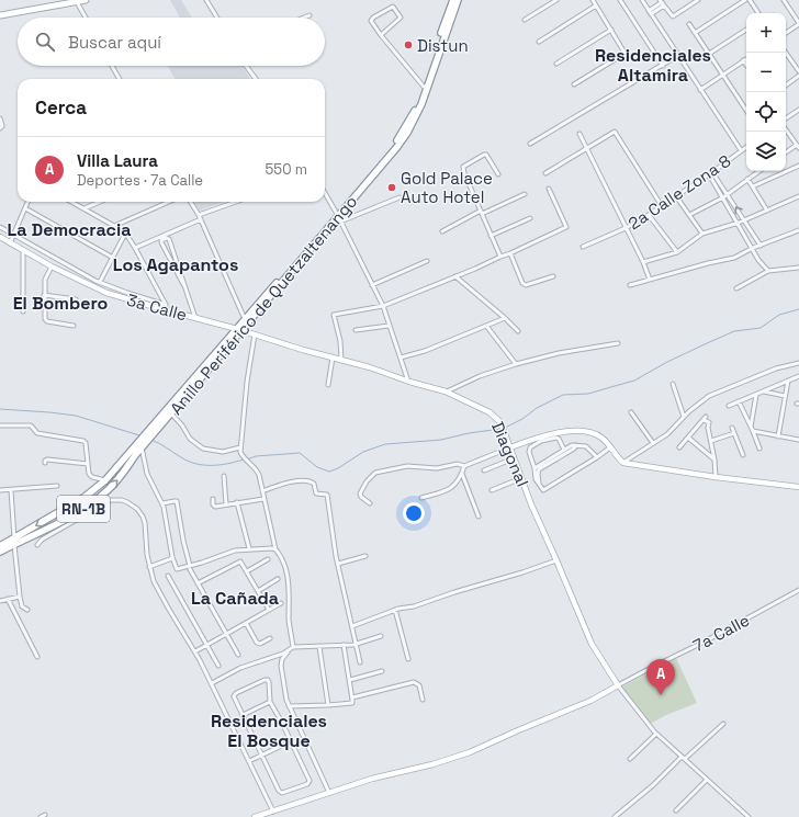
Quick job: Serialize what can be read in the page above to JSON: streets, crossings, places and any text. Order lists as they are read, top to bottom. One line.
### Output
{"streets":{"highway":["Anillo Periférico de Quetzaltenango","RN-1B"],"street":["2a Calle Zona 8","3a Calle","Diagonal","7a Calle"]},"crossings":[["Anillo Periférico de Quetzaltenango","3a Calle"],["Anillo Periférico de Quetzaltenango","Diagonal"],["3a Calle","Diagonal"],["Diagonal","7a Calle"]],"districts":["Residenciales Altamira","La Democracia","Los Agapantos","El Bombero","La Cañada","Residenciales El Bosque"],"places":["Distun","Gold Palace Auto Hotel"],"page":{"map_buttons":["+","−"],"search":"Buscar aquí","heading":"Cerca","list":[{"mark":"A","name":"Villa Laura","note":"Deportes · 7a Calle","value":"550 m"}],"pins":"A"}}
